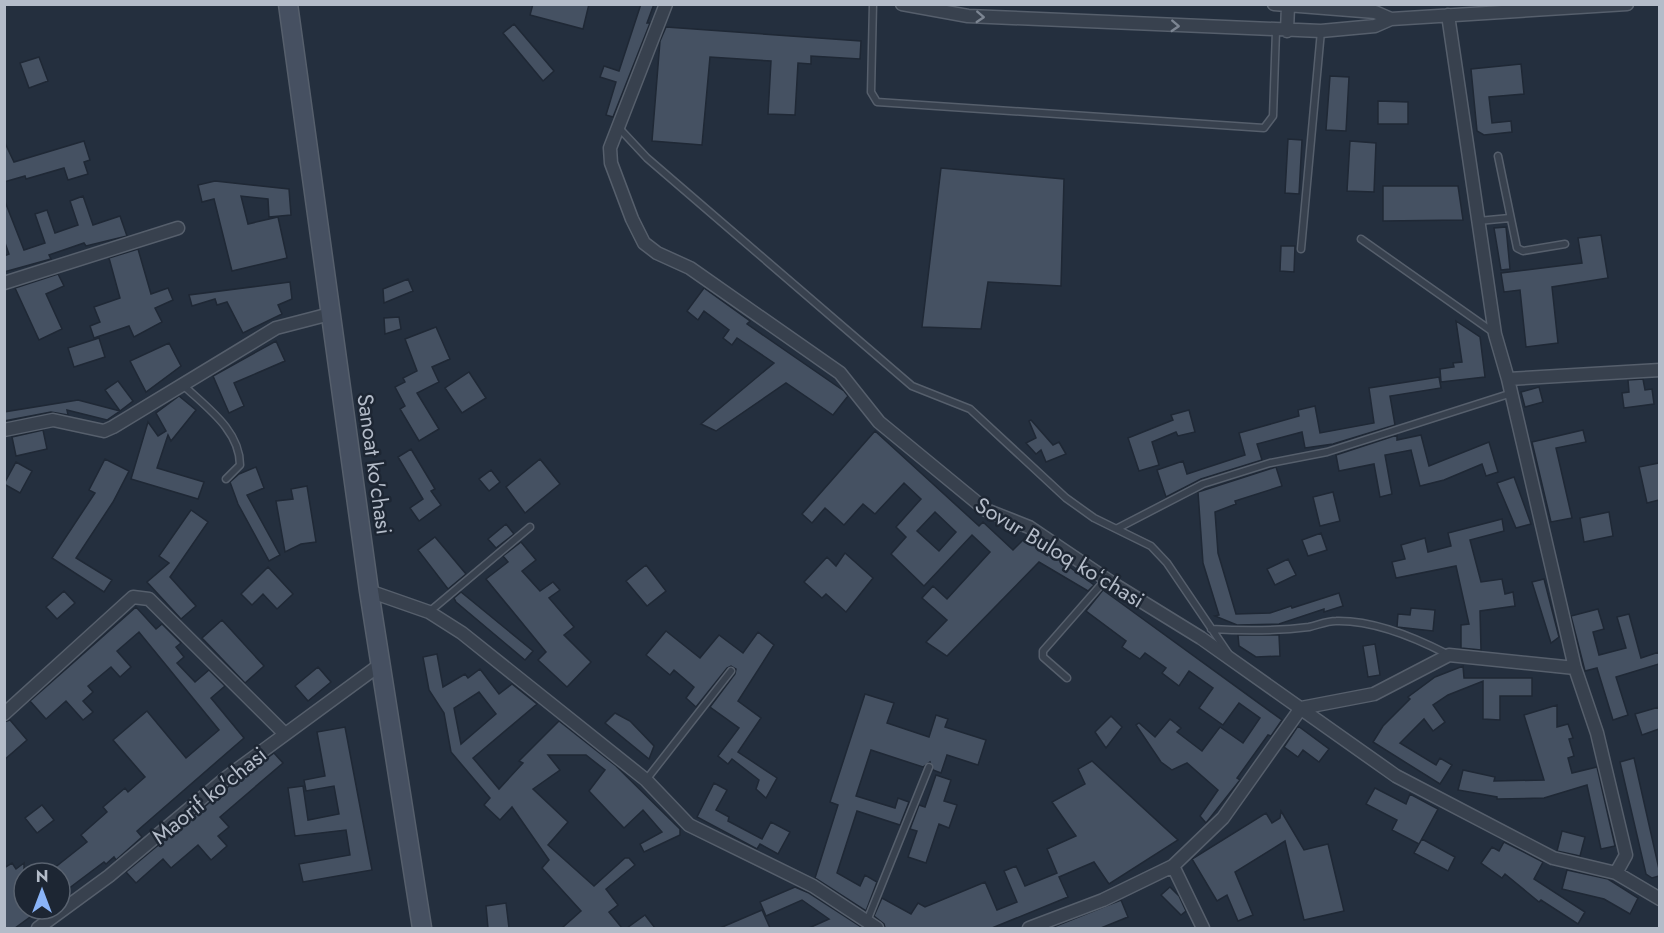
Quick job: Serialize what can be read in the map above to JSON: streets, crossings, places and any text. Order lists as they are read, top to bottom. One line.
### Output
{"streets":{"main road":["Sanoat ko'chasi"],"street":["Sovur Buloq koʻchasi","Maorif ko'chasi"]},"crossings":[["Sanoat ko'chasi","Maorif ko'chasi"]],"north":"top"}
